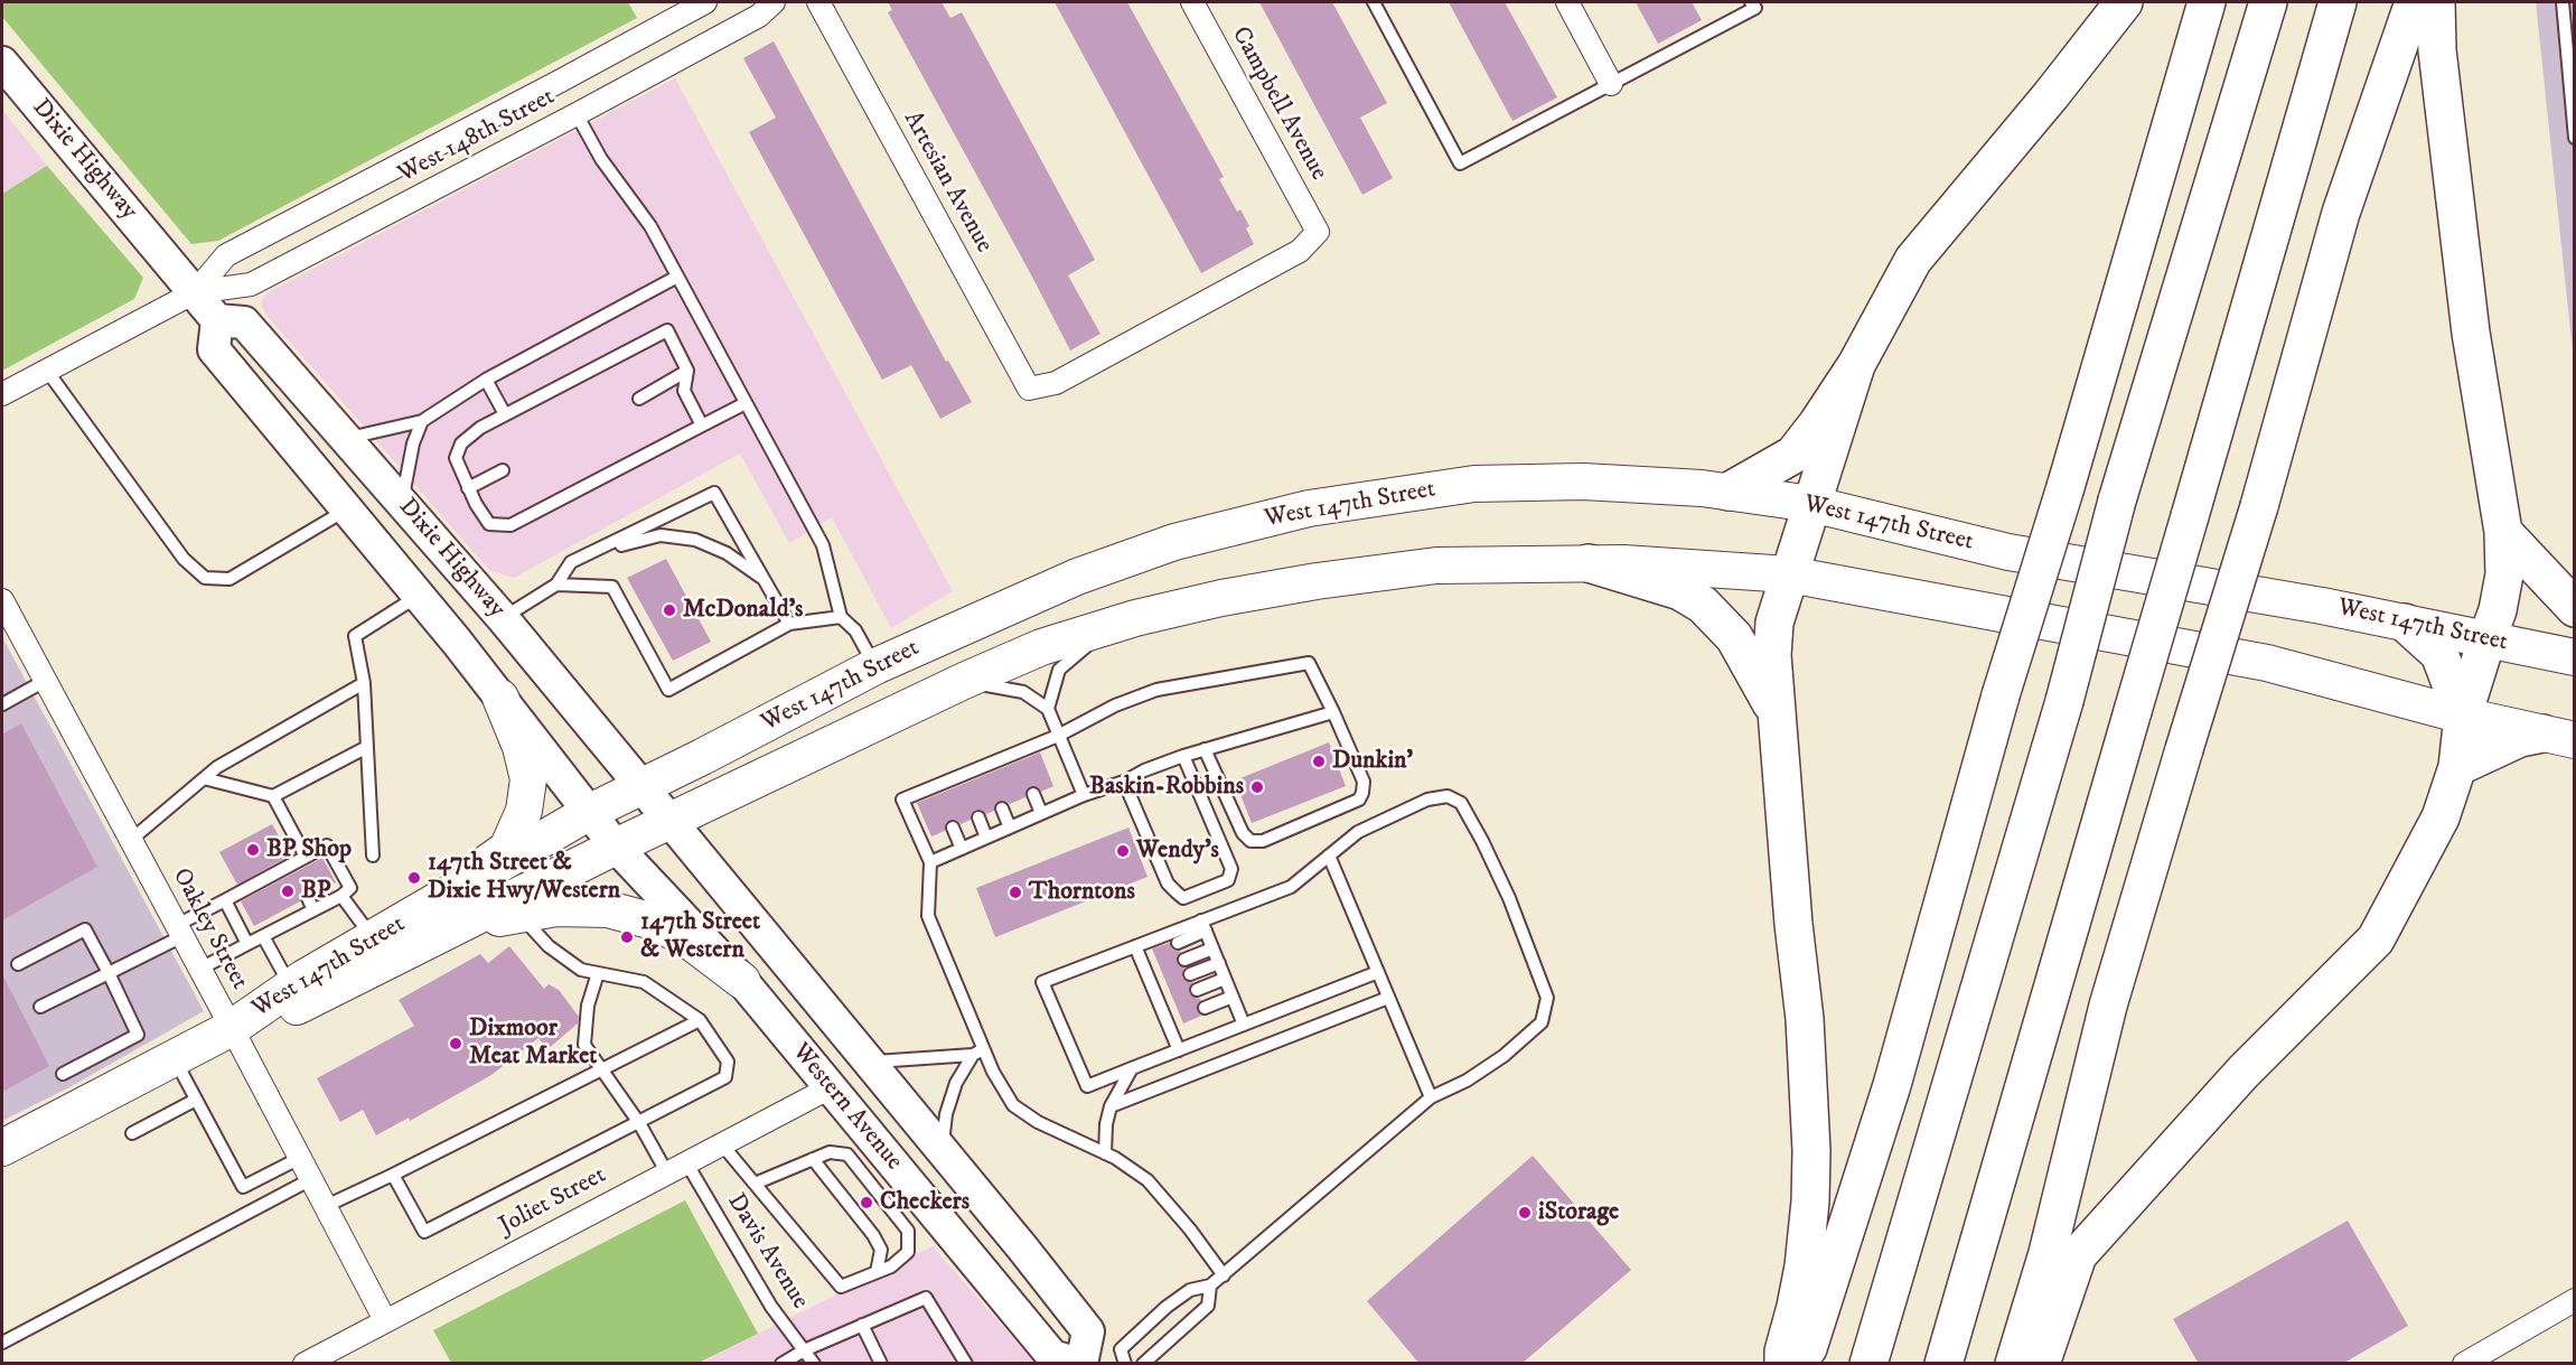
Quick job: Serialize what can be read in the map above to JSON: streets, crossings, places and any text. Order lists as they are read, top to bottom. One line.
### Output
{"streets":{"main road":["Dixie Highway","West 147th Street","Western Avenue"],"street":["Campbell Avenue","West 148th Street","Artesian Avenue","Oakley Street","Joliet Street"],"lane":["Davis Avenue"]},"crossings":[["Campbell Avenue","Artesian Avenue"],["West 148th Street","Dixie Highway"],["Dixie Highway","West 147th Street"],["Dixie Highway","Western Avenue"],["West 147th Street","Oakley Street"],["West 147th Street","Western Avenue"],["Oakley Street","Joliet Street"],["Western Avenue","Joliet Street"],["Joliet Street","Davis Avenue"]],"places":["McDonald's","Dunkin'","Baskin-Robbins","BP Shop","Wendy's","147th Street & Dixie Hwy/Western","BP","Thorntons","147th Street & Western","Dixmoor Meat Market","Checkers","iStorage"]}
